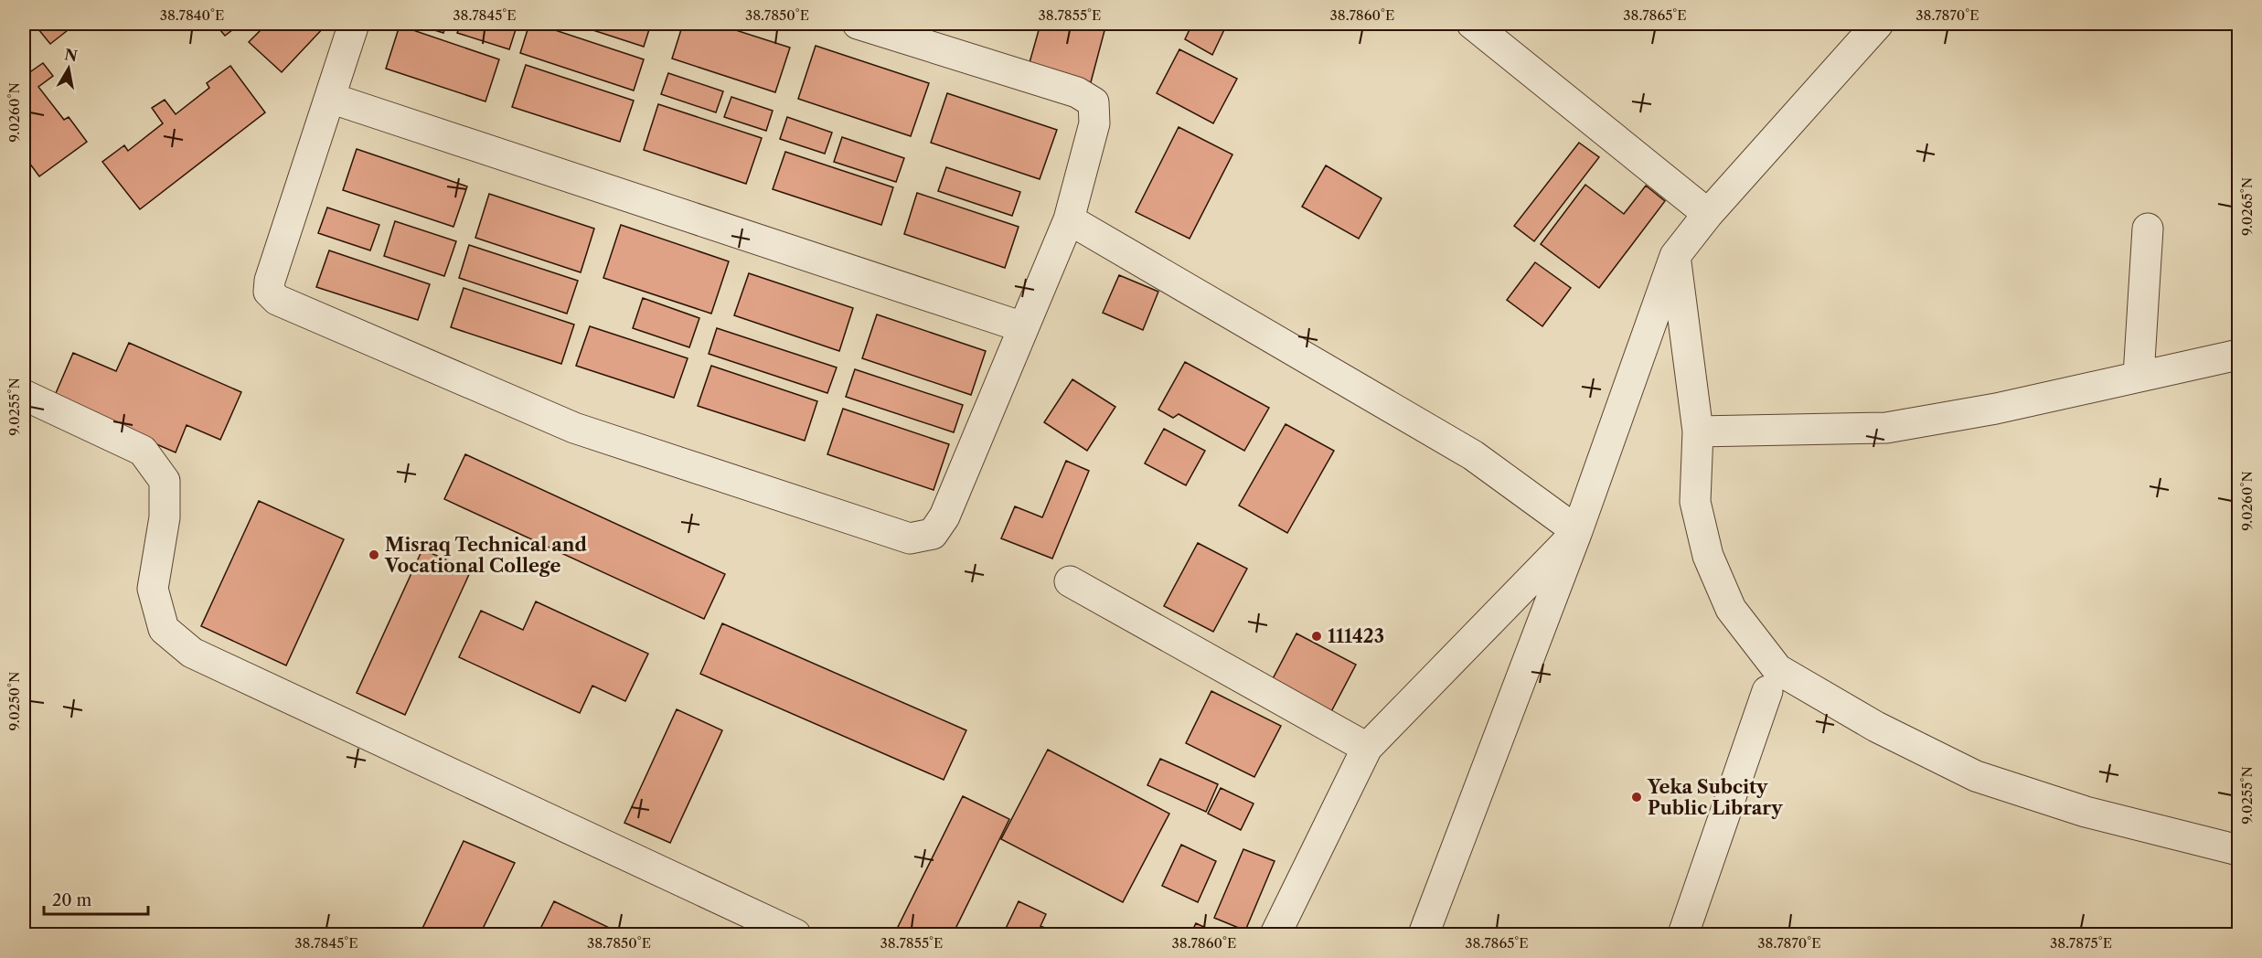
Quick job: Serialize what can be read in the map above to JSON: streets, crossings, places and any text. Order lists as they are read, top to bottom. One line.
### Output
{"places":["Misraq Technical and Vocational College","111423","Yeka Subcity Public Library"],"scale_bar":"20 m","north":"top","coordinates":["38.7840°E","38.7845°E","38.7850°E","38.7855°E","38.7860°E","38.7865°E","38.7870°E","9.0260°N","9.0265°N","9.0255°N","9.0250°N","38.7875°E"]}
